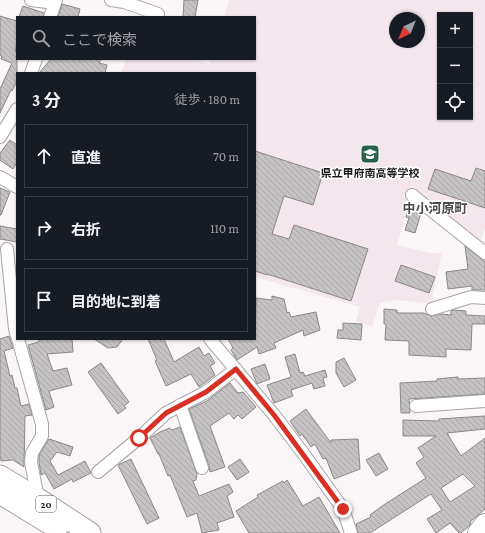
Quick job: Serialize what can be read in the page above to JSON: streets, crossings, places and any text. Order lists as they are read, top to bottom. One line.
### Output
{"streets":{"highway":["20"]},"districts":["中小河原町"],"places":{"school or university":["県立甲府南高等学校"]},"north":"bottom left","page":{"map_buttons":["+","−"],"search":"ここで検索","heading":["3 分","徒歩 · 180 m"],"list":[["直進","70 m"],["右折","110 m"],"目的地に到着"]}}
